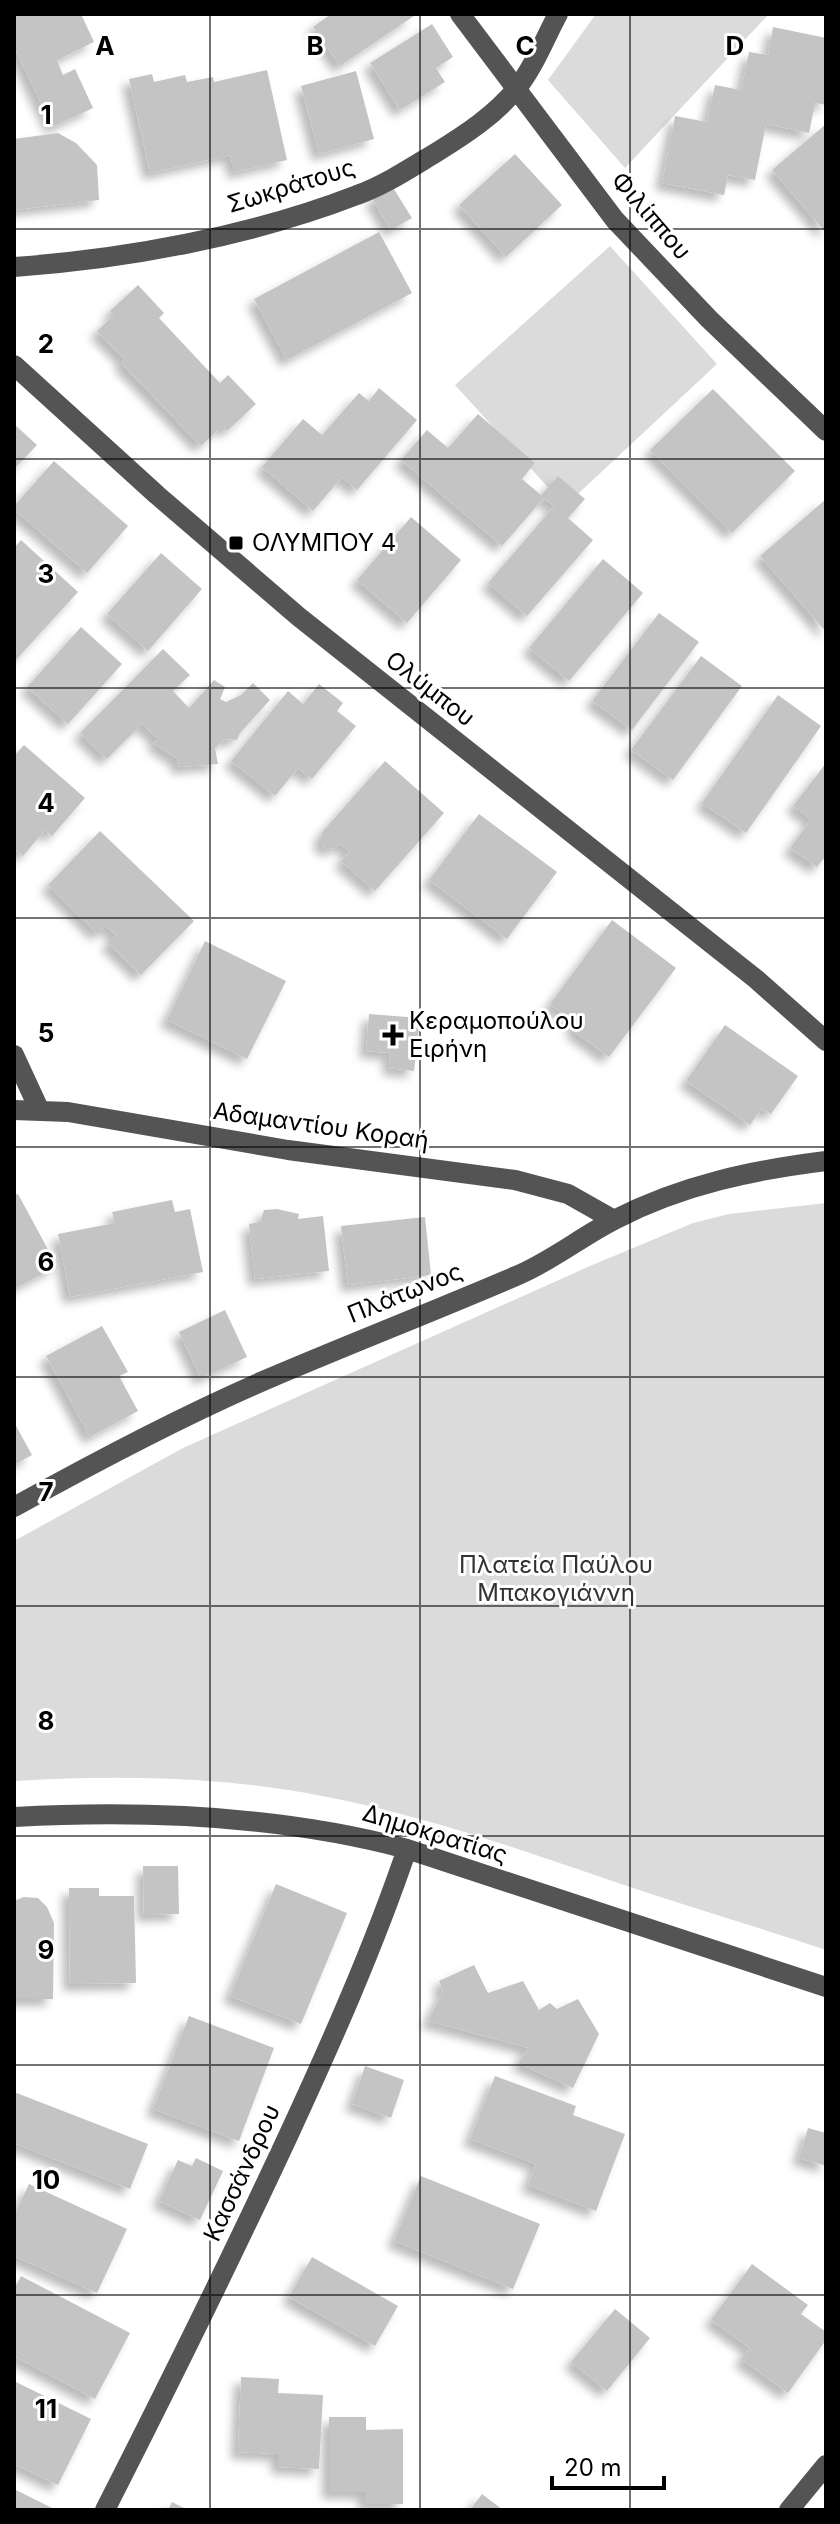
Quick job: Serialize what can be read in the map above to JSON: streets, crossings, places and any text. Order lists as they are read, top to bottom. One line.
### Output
{"streets":{"street":["Σωκράτους","Φιλίππου","Ολύμπου","Αδαμαντίου Κοραή","Πλάτωνος","Δημοκρατίας","Κασσάνδρου"]},"crossings":[["Σωκράτους","Φιλίππου"],["Αδαμαντίου Κοραή","Πλάτωνος"],["Δημοκρατίας","Κασσάνδρου"]],"parks":["Πλατεία Παύλου Μπακογιάννη"],"places":{"transit":["ΟΛΥΜΠΟΥ 4"],"health":["Κεραμοπούλου Ειρήνη"]},"scale_bar":"20 m","grid":{"columns":["A","B","C","D"],"rows":["1","2","3","4","5","6","7","8","9","10","11"]}}
